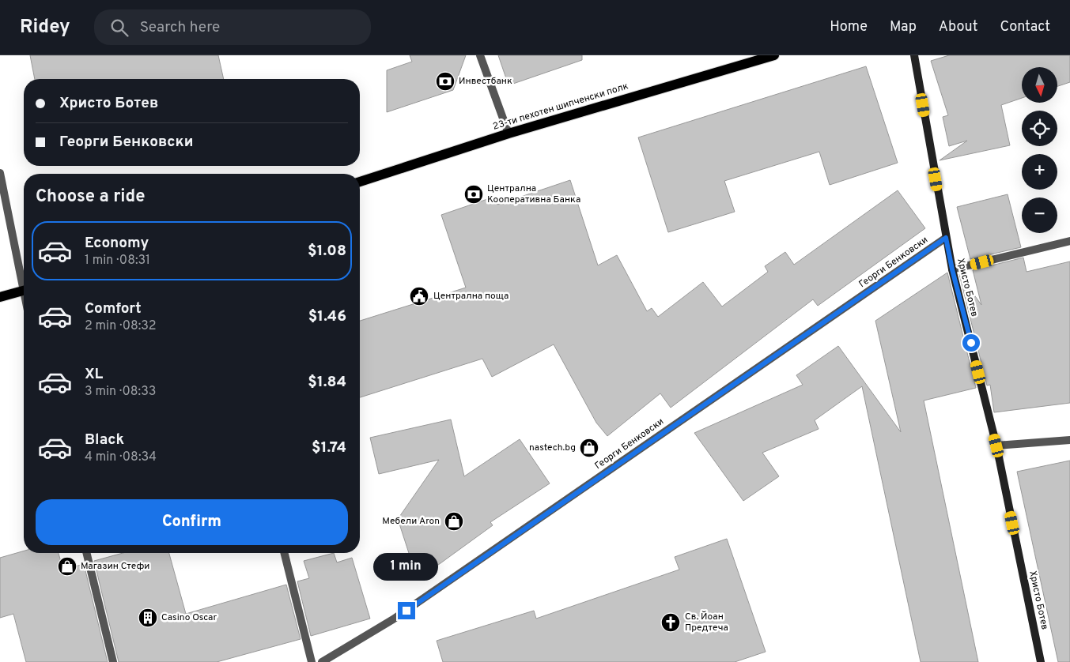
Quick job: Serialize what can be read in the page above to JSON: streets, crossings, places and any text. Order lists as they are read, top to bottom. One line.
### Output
{"streets":{"main road":["23-ти пехотен шипченски полк","Христо Ботев"],"street":["Георги Бенковски"]},"crossings":[["Георги Бенковски","Христо Ботев"]],"places":{"bank":["Инвестбанк","Централна Кооперативна Банка"],"public building":["Централна поща"],"shop":["nastech.bg","Мебели Aron","Магазин Стефи"],"building":["Casino Oscar"],"church":["Св. Йоан Предтеча"]},"north":"bottom","page":{"header":"Ridey","search":"Search here","nav":["Home","Map","About","Contact"],"map_buttons":["+","−"],"banner":["Христо Ботев","Георги Бенковски"],"heading":"Choose a ride","list":[{"name":"Economy","note":"1 min · 08:31","value":"$1.08"},{"name":"Comfort","note":"2 min · 08:32","value":"$1.46"},{"name":"XL","note":"3 min · 08:33","value":"$1.84"},{"name":"Black","note":"4 min · 08:34","value":"$1.74"}],"buttons":"Confirm","bubble":"1 min"}}
